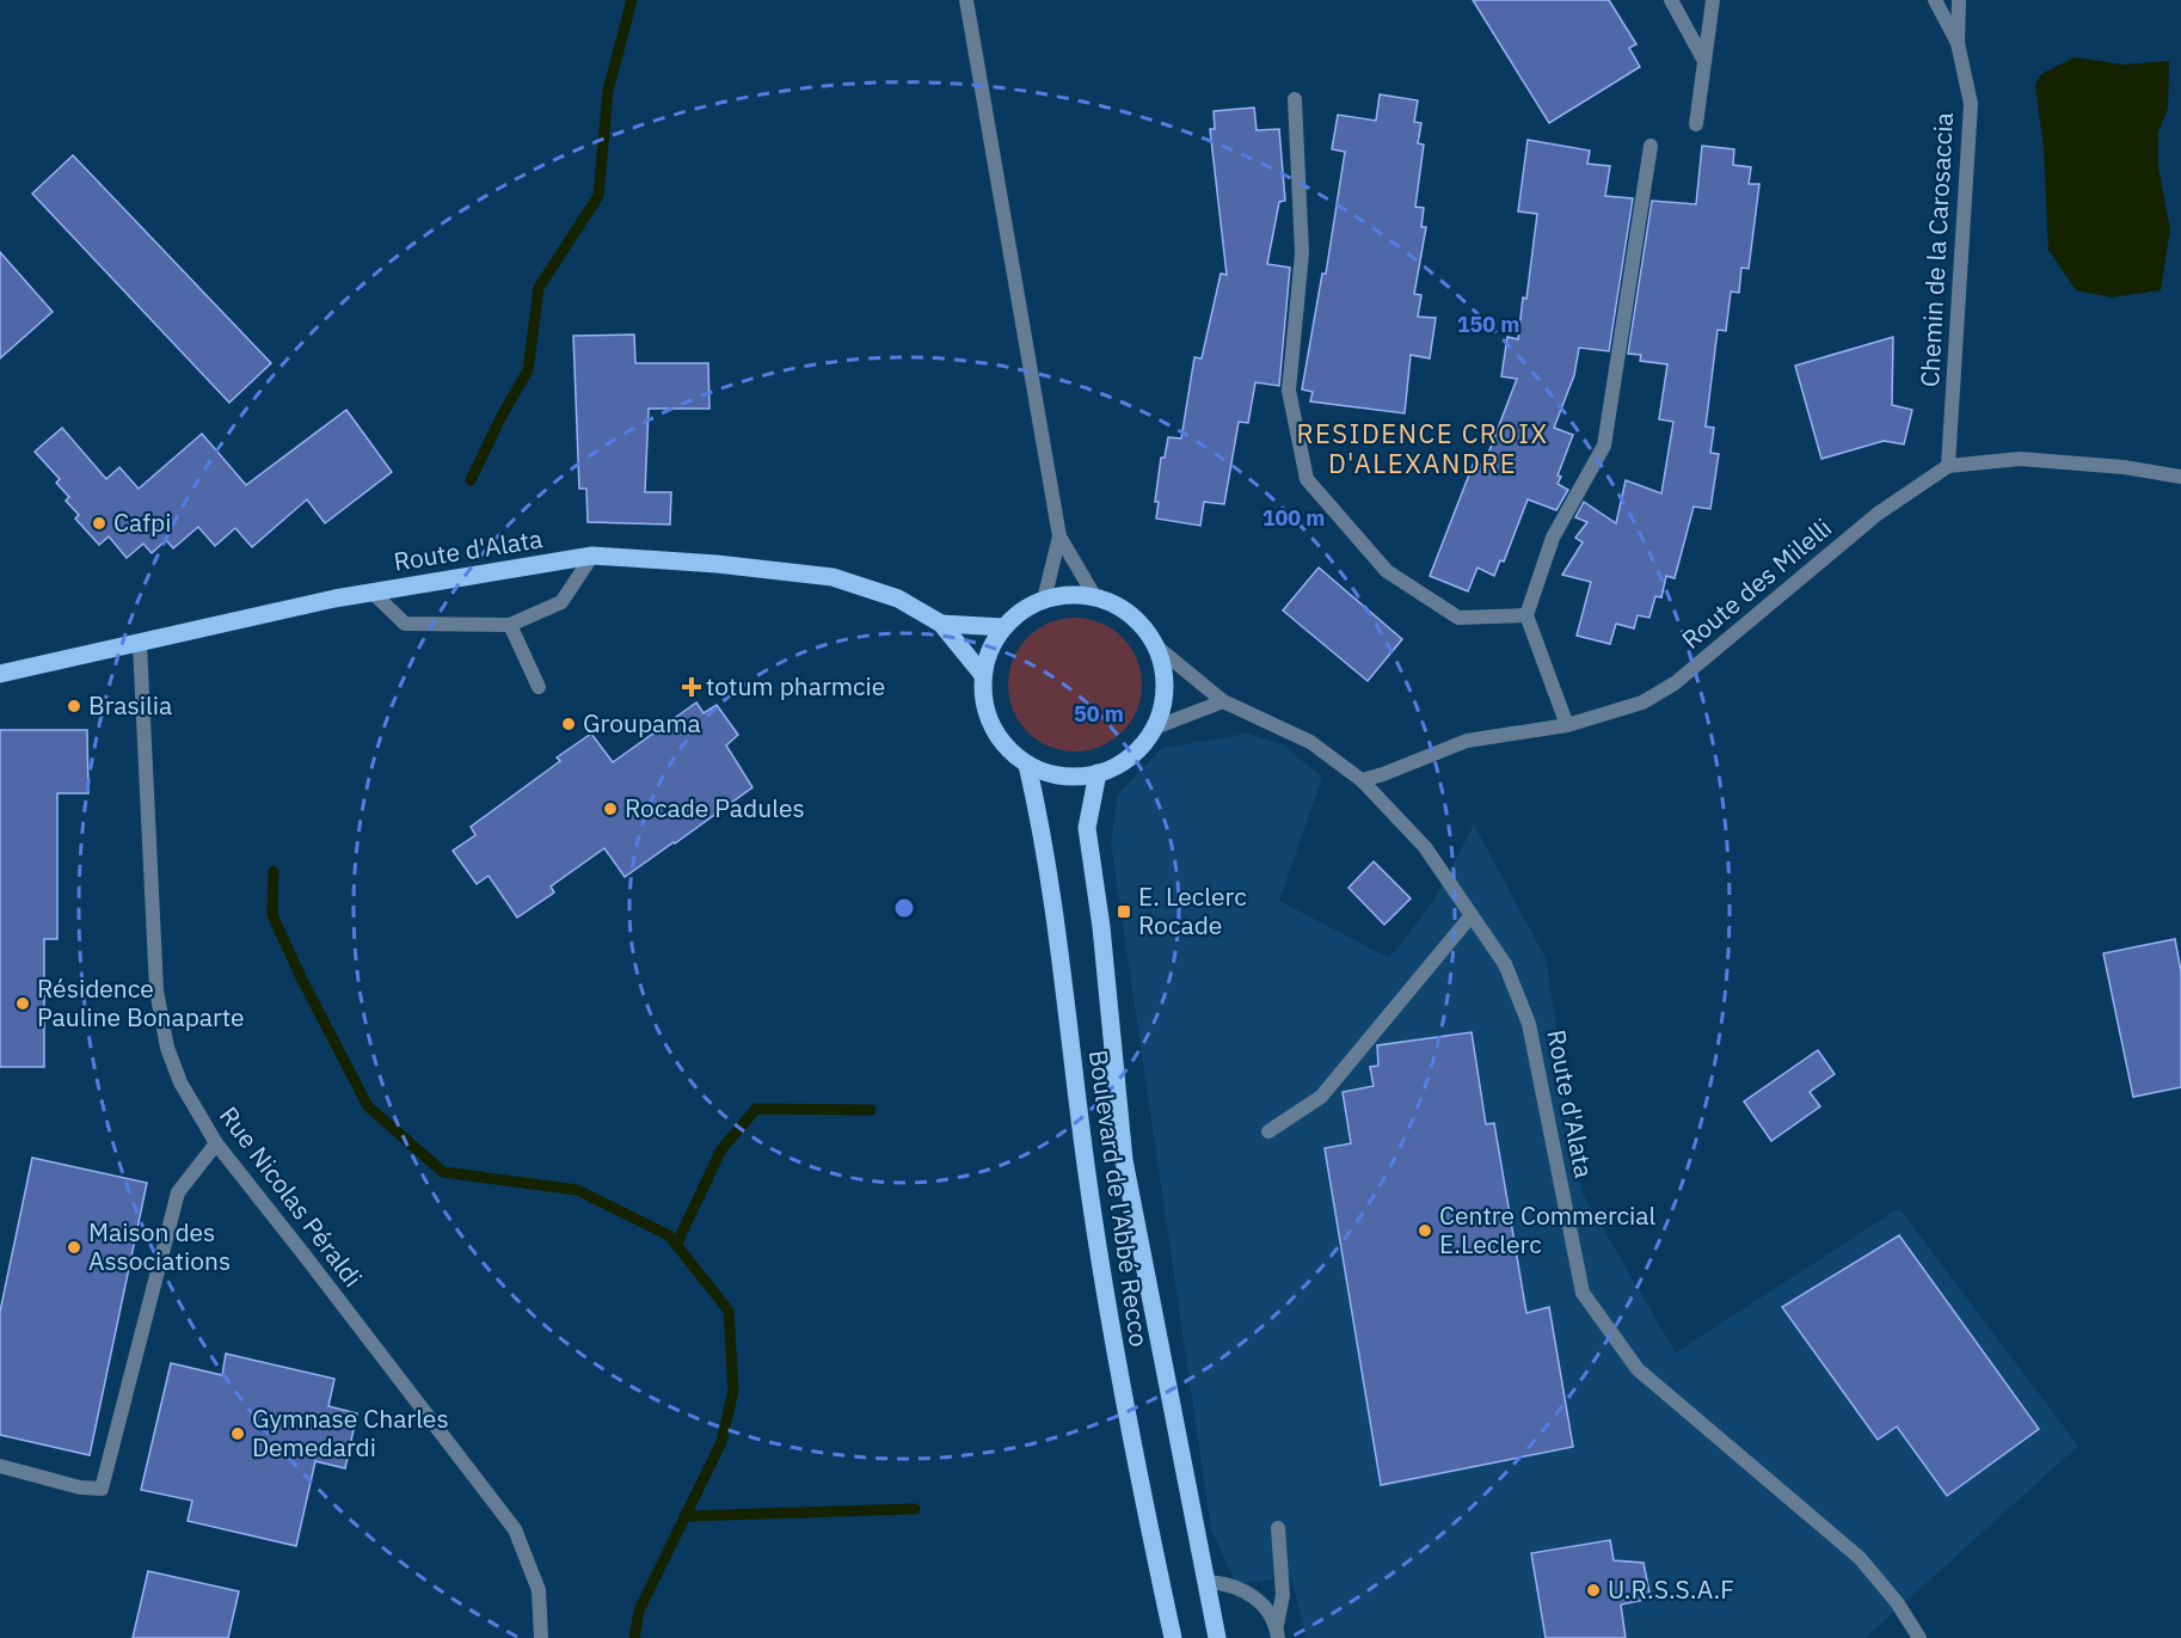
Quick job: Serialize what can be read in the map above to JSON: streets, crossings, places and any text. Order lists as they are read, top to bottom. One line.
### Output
{"streets":{"main road":["Route d'Alata","Boulevard de l'Abbé Recco"],"street":["Chemin de la Carosaccia","Route des Milelli","Rue Nicolas Péraldi"]},"crossings":[["Chemin de la Carosaccia","Route des Milelli"],["Route d'Alata","Route des Milelli"],["Route d'Alata","Rue Nicolas Péraldi"],["Route d'Alata","Boulevard de l'Abbé Recco"]],"districts":["RESIDENCE CROIX D'ALEXANDRE"],"places":{"other":["Cafpi","Brasilia","Groupama","Rocade Padules","Résidence Pauline Bonaparte","Centre Commercial E.Leclerc","Maison des Associations","Gymnase Charles Demedardi","U.R.S.S.A.F"],"health":["totum pharmcie"],"transit":["E. Leclerc Rocade"]},"rings":["150 m","100 m","50 m"]}
